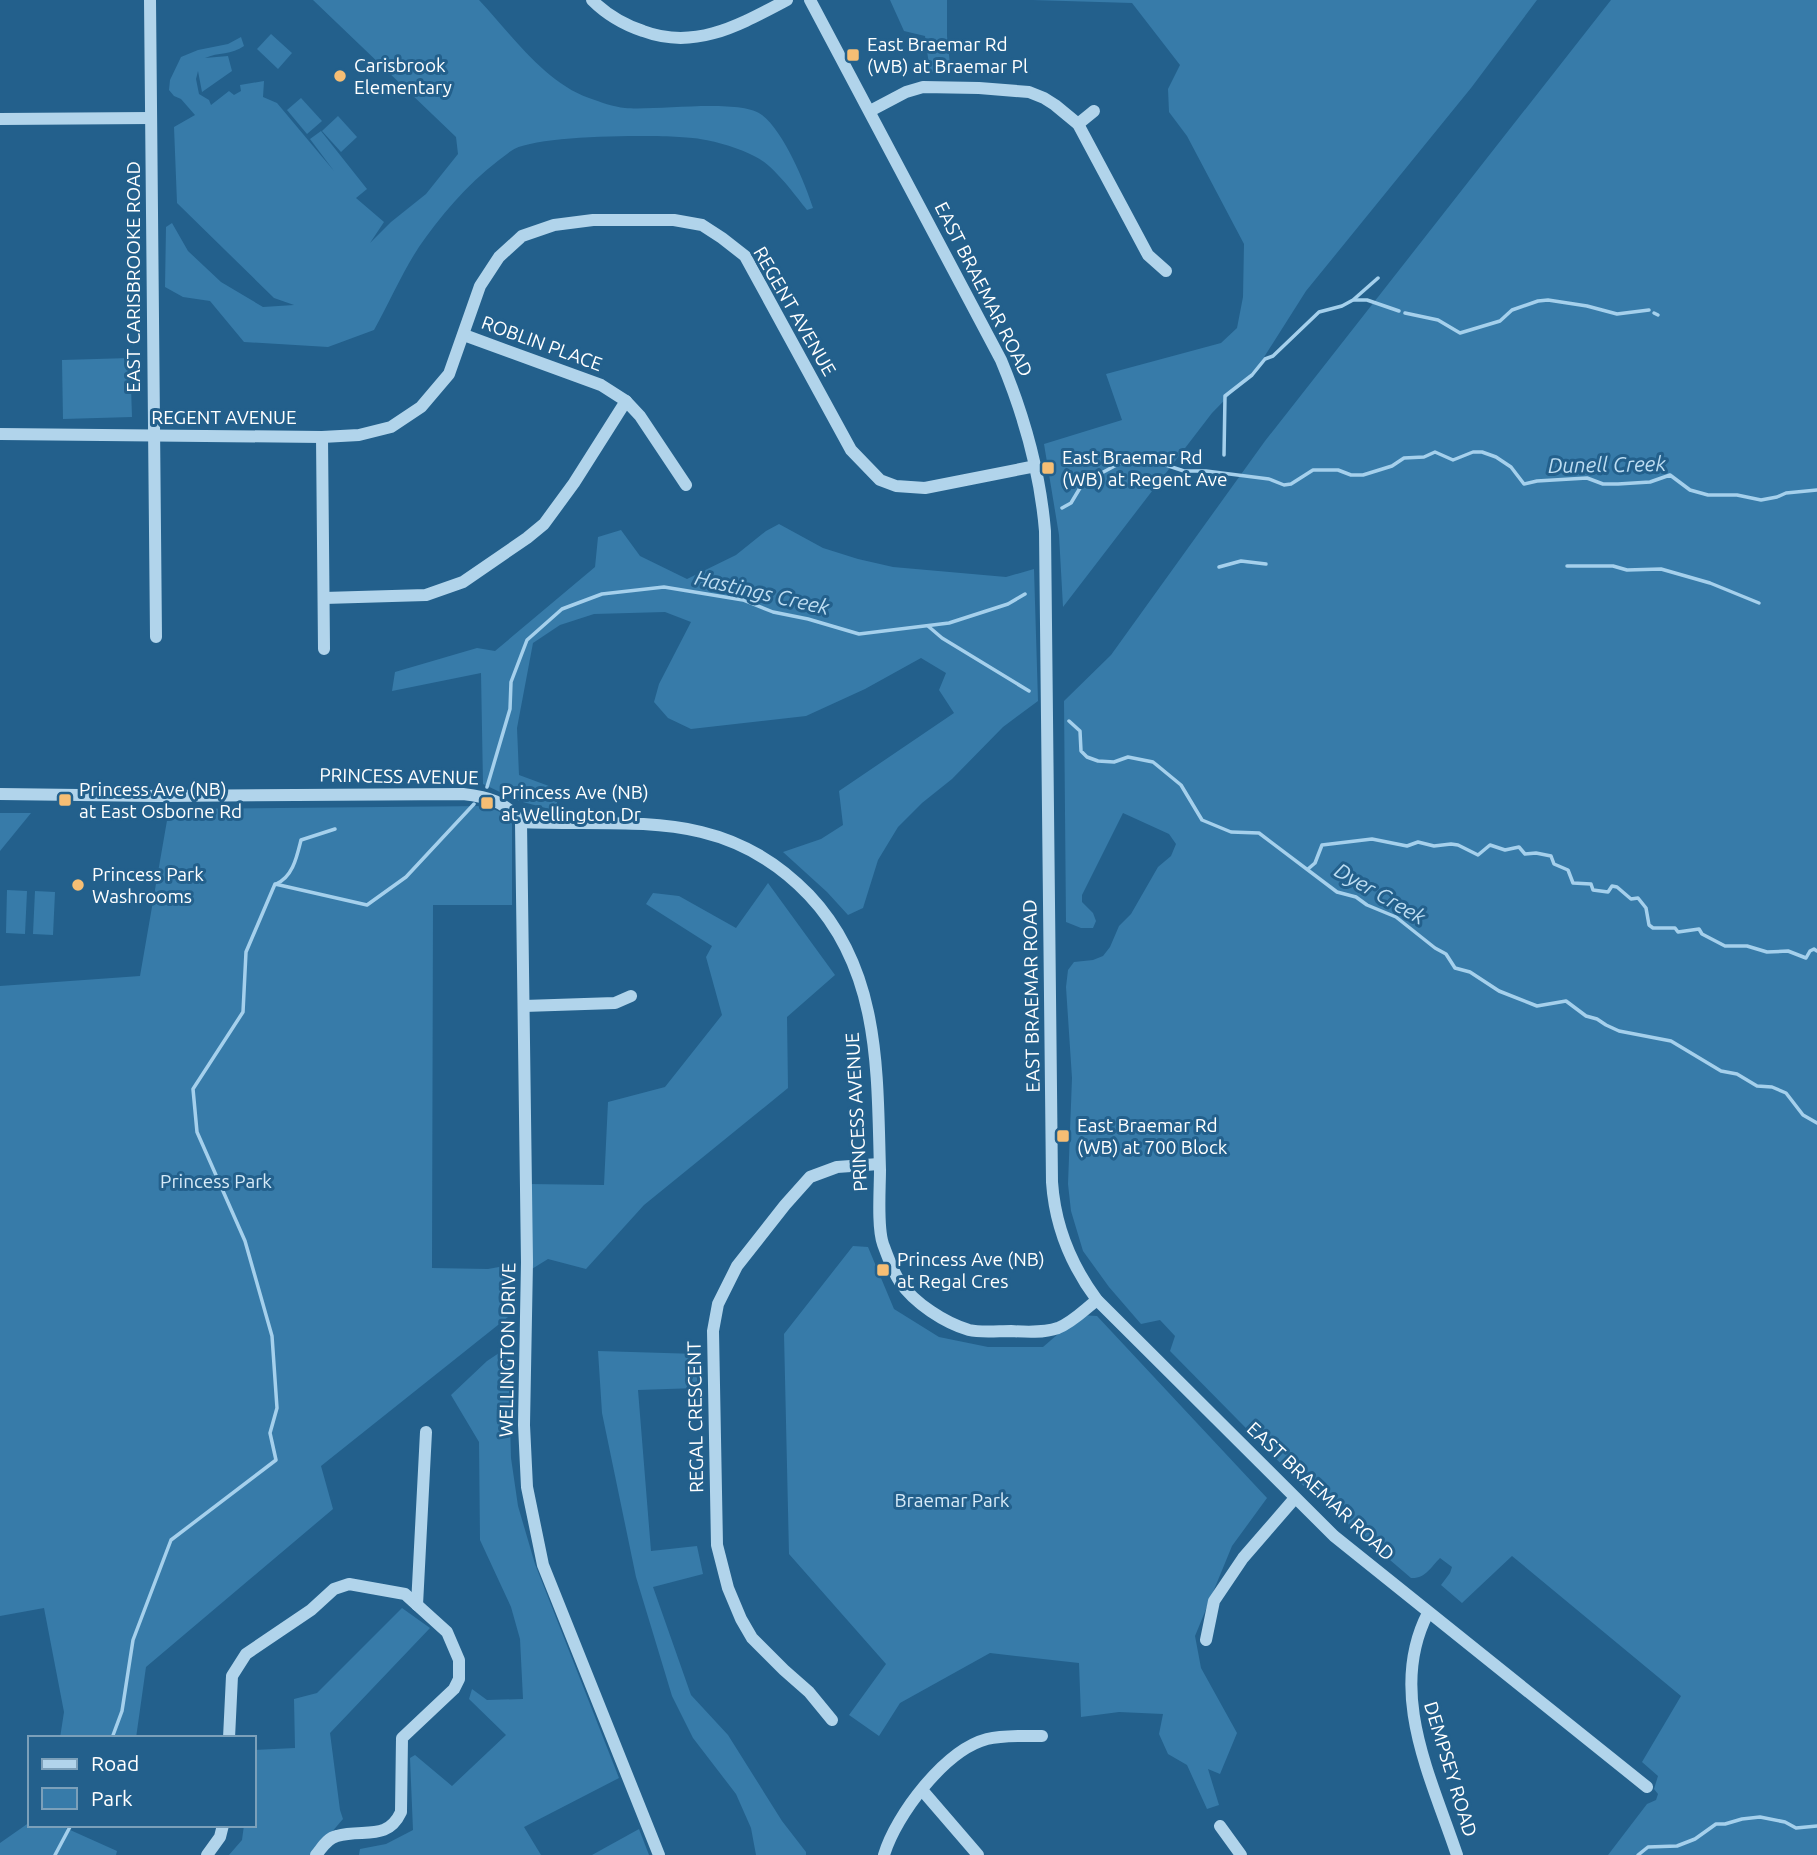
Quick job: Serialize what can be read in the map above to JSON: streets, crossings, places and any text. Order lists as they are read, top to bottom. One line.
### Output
{"streets":{"street":["EAST CARISBROOKE ROAD","EAST BRAEMAR ROAD","REGENT AVENUE","ROBLIN PLACE","PRINCESS AVENUE","WELLINGTON DRIVE","REGAL CRESCENT","DEMPSEY ROAD"]},"crossings":[["EAST CARISBROOKE ROAD","REGENT AVENUE"],["EAST BRAEMAR ROAD","REGENT AVENUE"],["EAST BRAEMAR ROAD","PRINCESS AVENUE"],["EAST BRAEMAR ROAD","DEMPSEY ROAD"],["REGENT AVENUE","ROBLIN PLACE"],["PRINCESS AVENUE","WELLINGTON DRIVE"],["PRINCESS AVENUE","REGAL CRESCENT"]],"water":["Dunell Creek","Hastings Creek","Dyer Creek"],"parks":["Princess Park","Braemar Park"],"places":{"transit":["East Braemar Rd (WB) at Braemar Pl","East Braemar Rd (WB) at Regent Ave","Princess Ave (NB) at East Osborne Rd","Princess Ave (NB) at Wellington Dr","East Braemar Rd (WB) at 700 Block","Princess Ave (NB) at Regal Cres"],"other":["Carisbrook Elementary","Princess Park Washrooms"]},"legend":["Road","Park"]}
